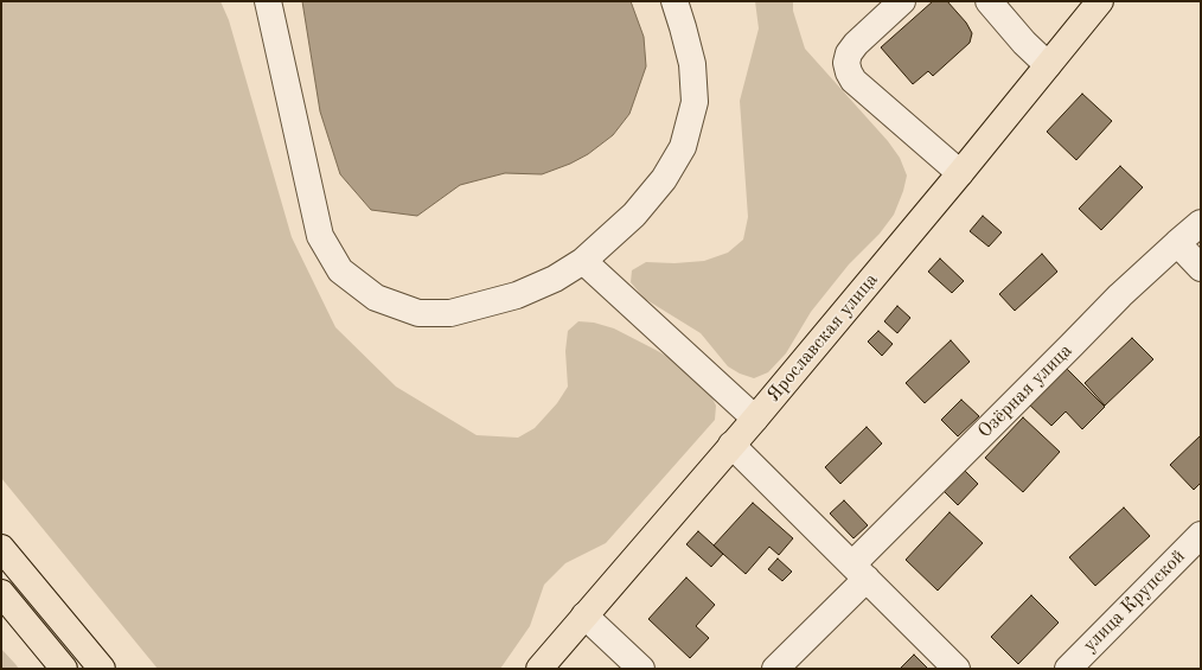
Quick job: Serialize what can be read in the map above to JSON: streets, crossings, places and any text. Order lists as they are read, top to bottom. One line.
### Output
{"streets":{"main road":["Ярославская улица"],"street":["Озёрная улица","улица Крупской"]}}
